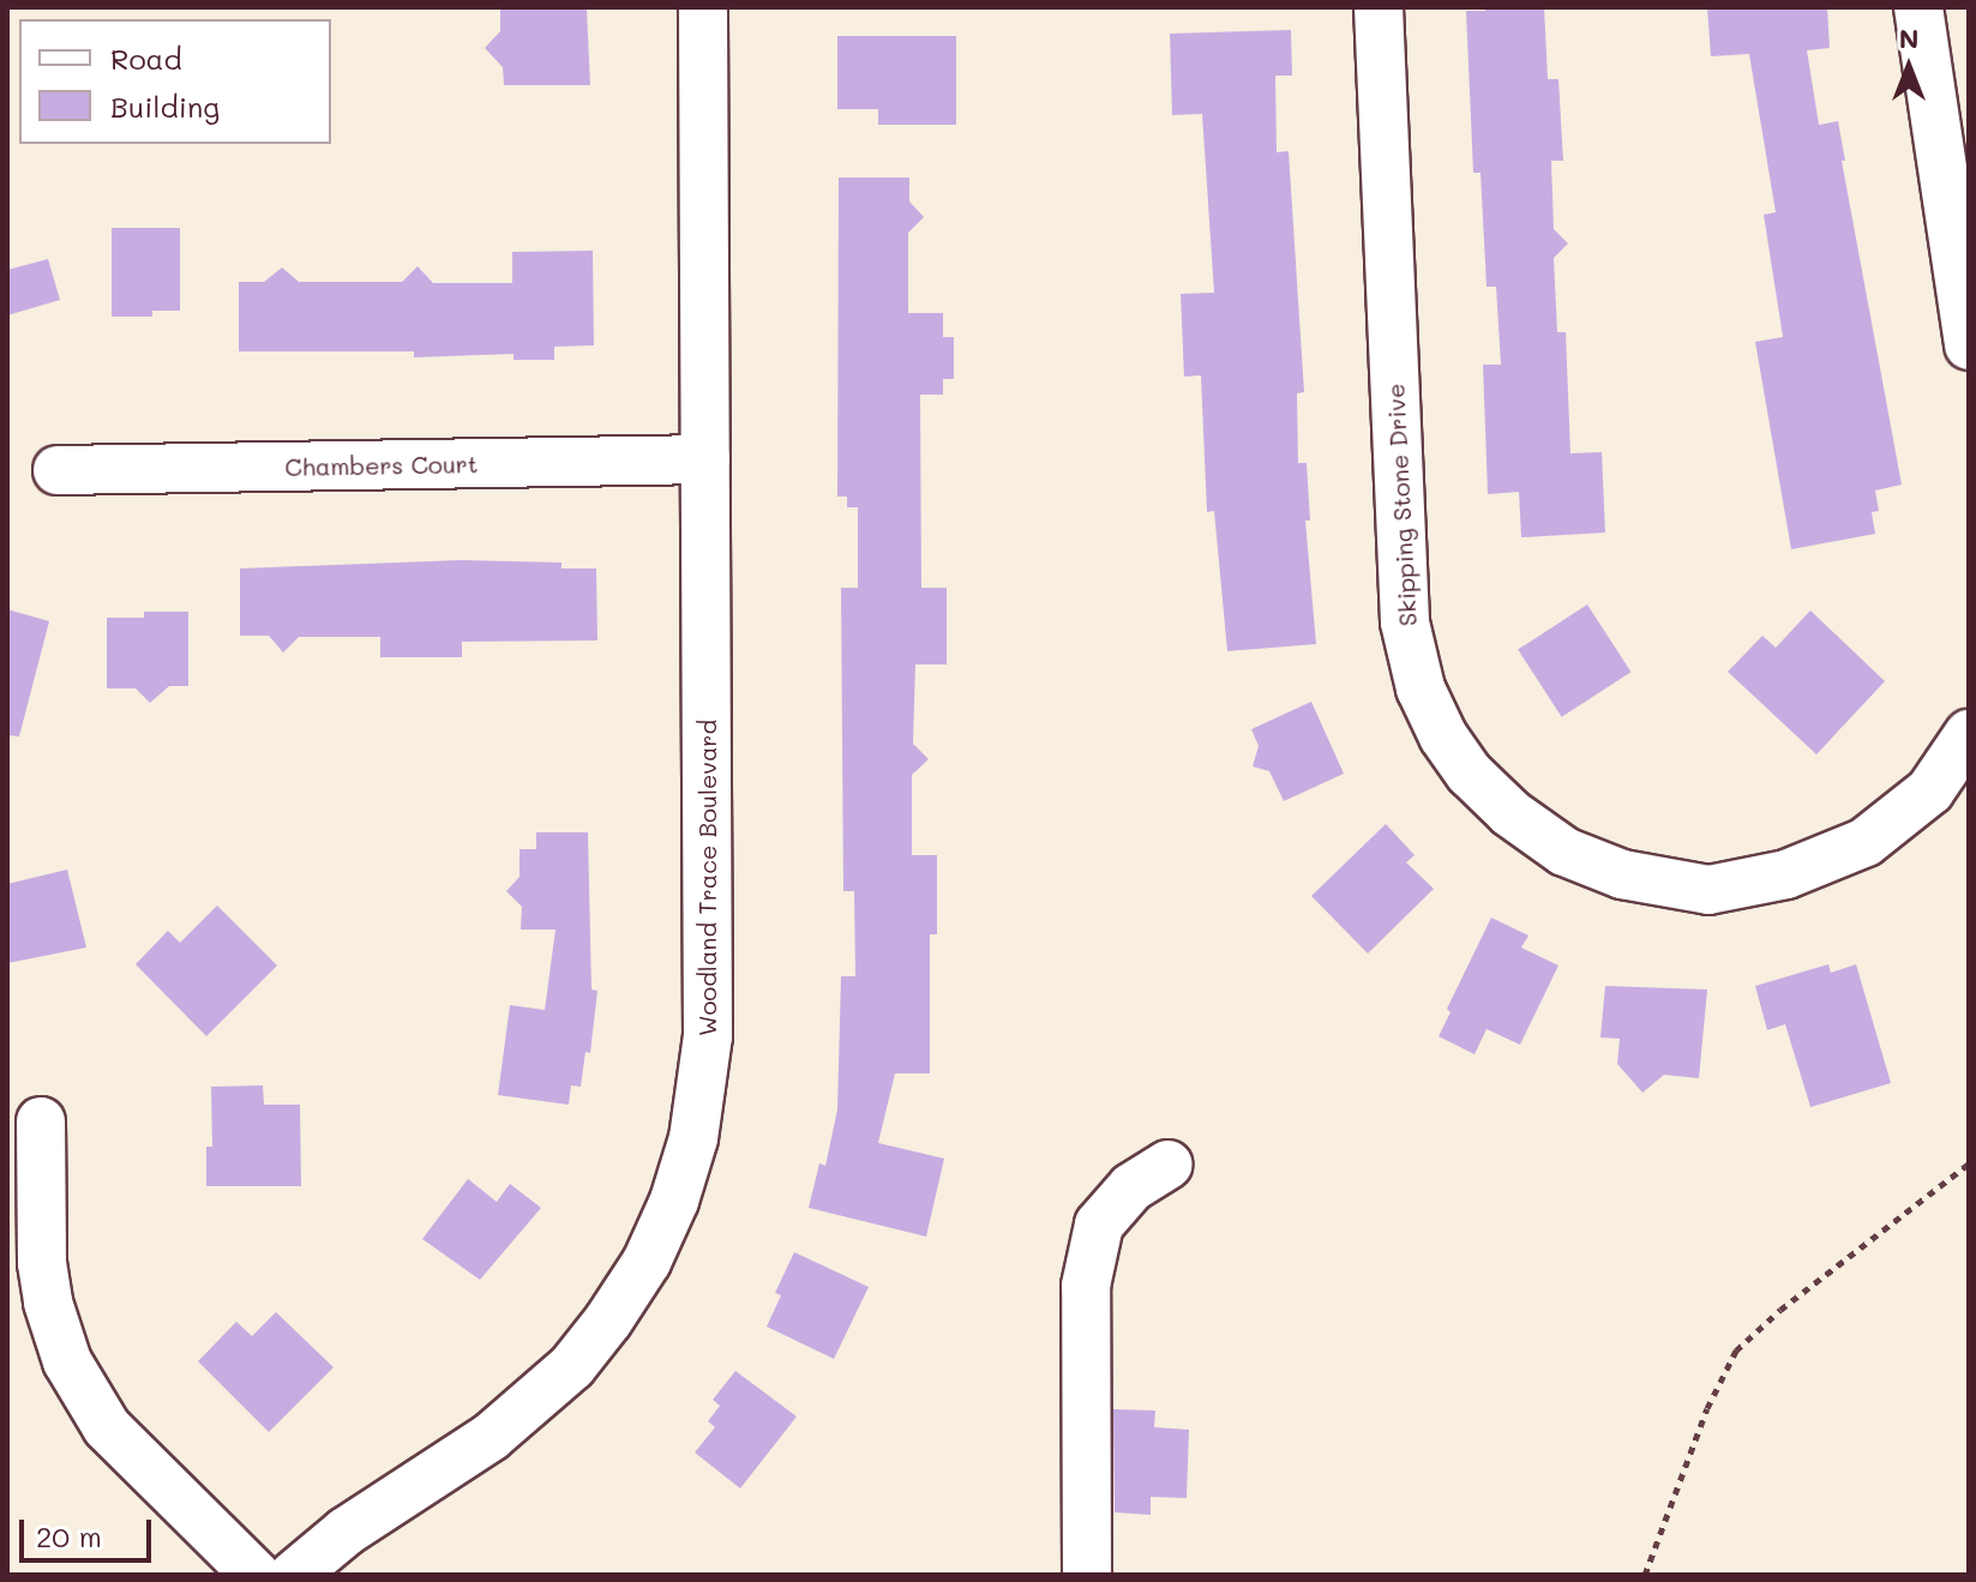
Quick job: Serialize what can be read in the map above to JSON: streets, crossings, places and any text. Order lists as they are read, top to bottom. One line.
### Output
{"streets":{"street":["Chambers Court","Skipping Stone Drive","Woodland Trace Boulevard"]},"crossings":[["Chambers Court","Woodland Trace Boulevard"]],"legend":["Road","Building"],"scale_bar":"20 m","north":"top"}
